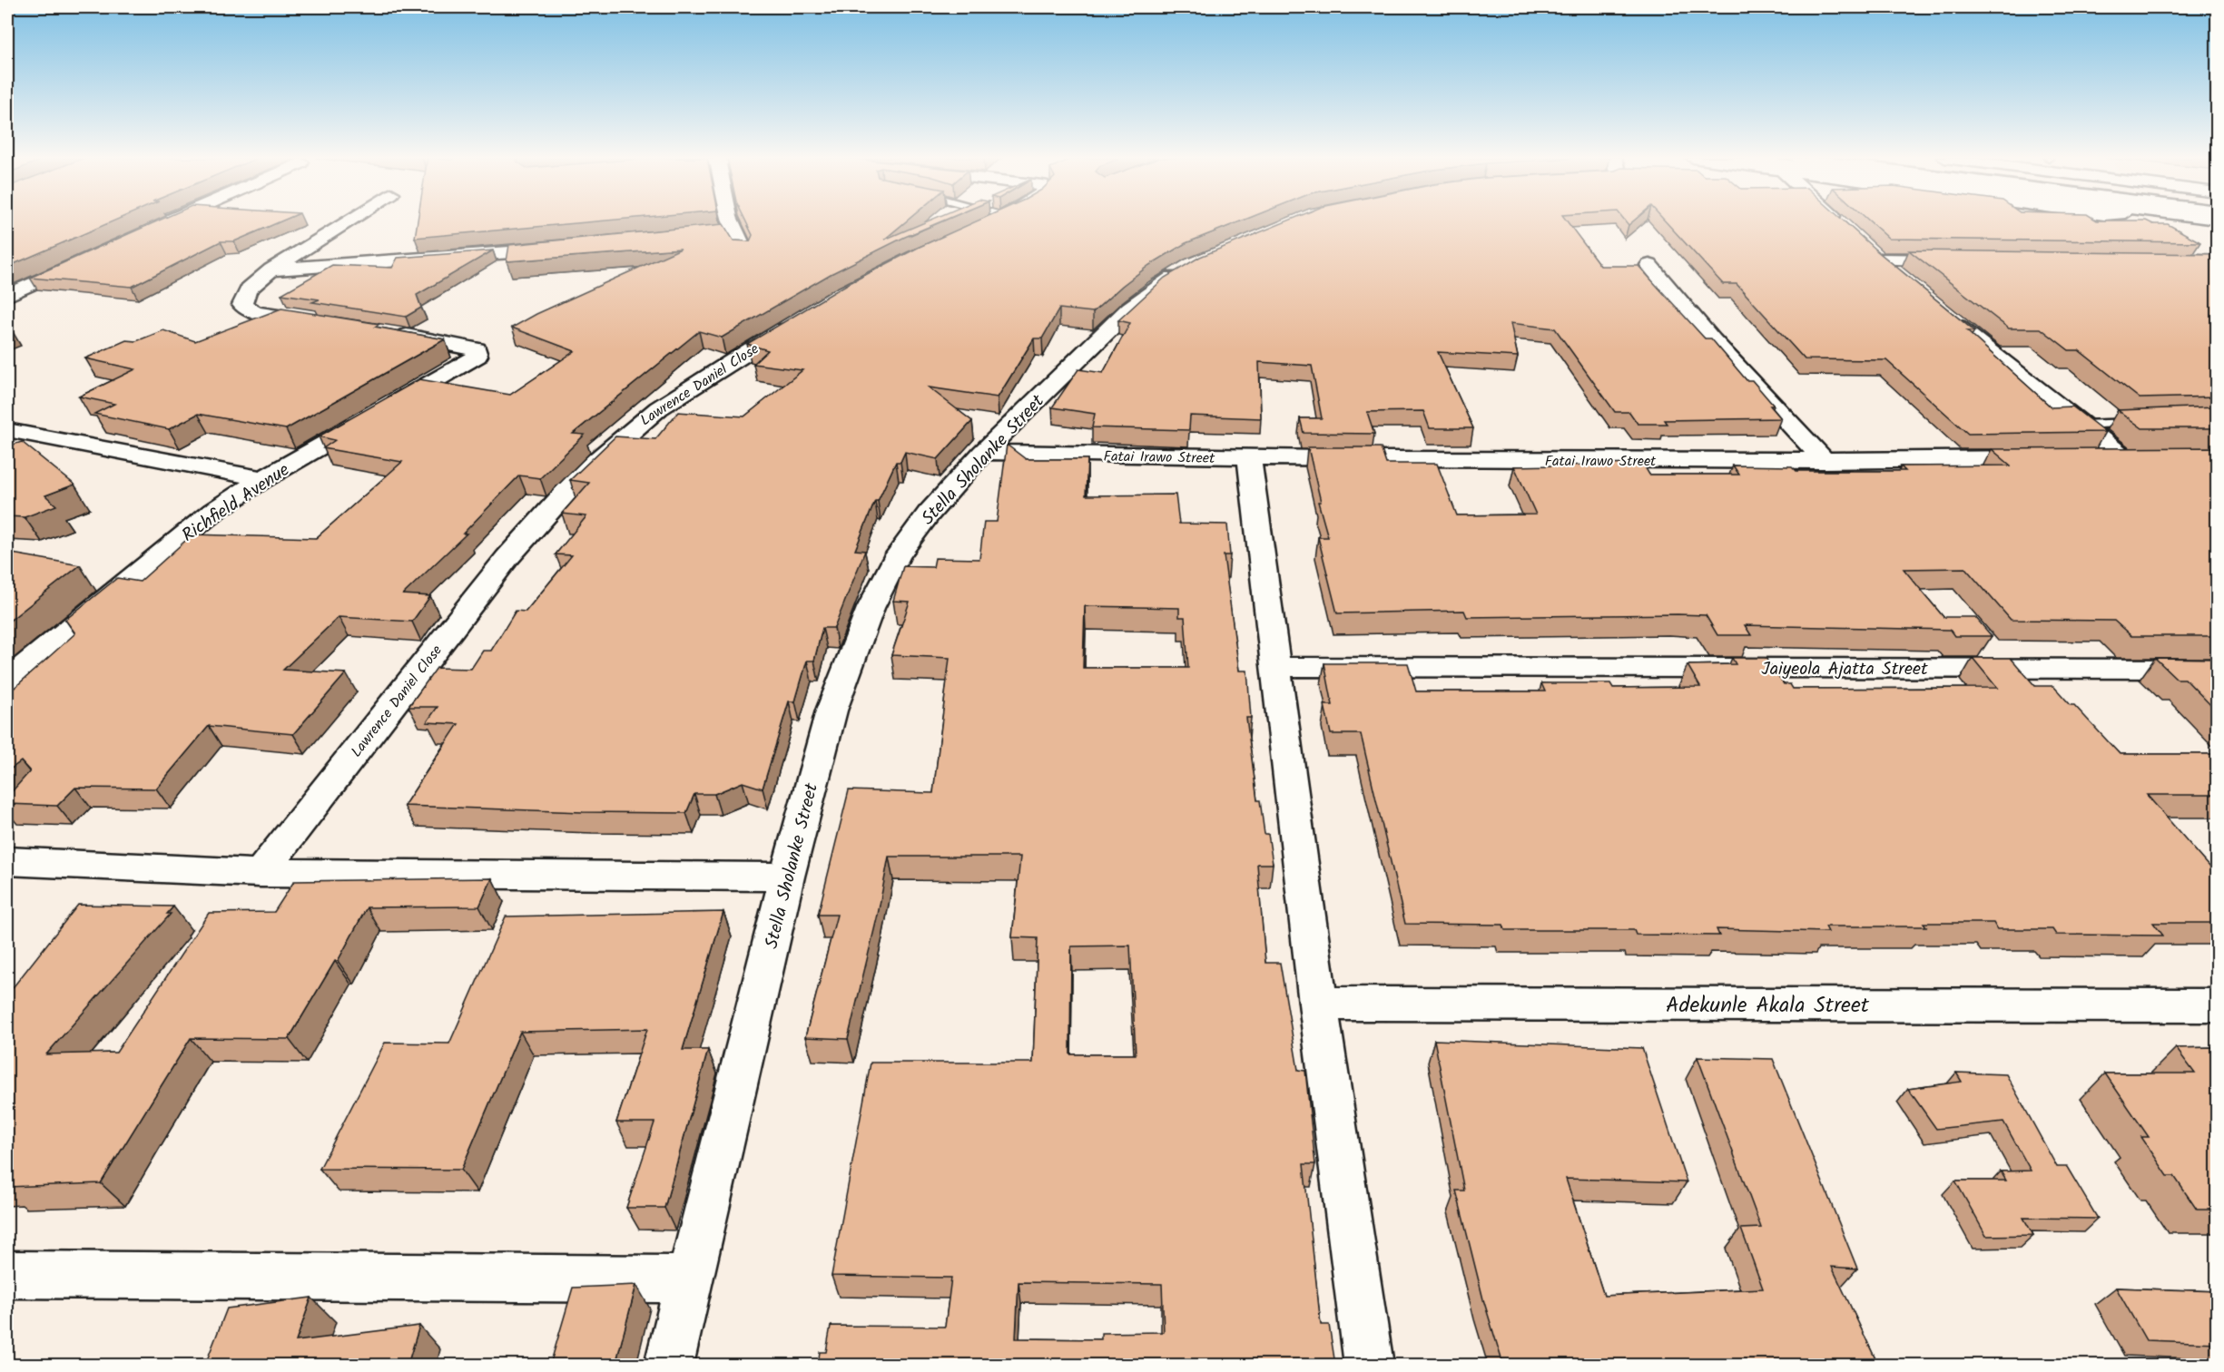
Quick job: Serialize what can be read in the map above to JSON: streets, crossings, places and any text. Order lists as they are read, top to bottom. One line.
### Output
{"streets":{"main road":["Lawrence Daniel Close","Fatai Irawo Street","Stella Sholanke Street","Richfield Avenue","Jaiyeola Ajatta Street","Adekunle Akala Street"]},"crossings":[["Fatai Irawo Street","Stella Sholanke Street"]]}
